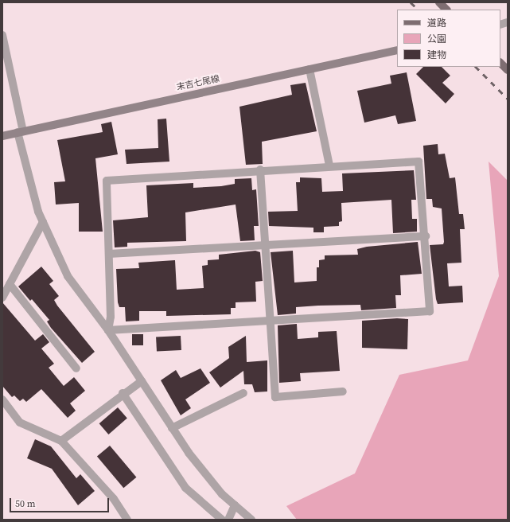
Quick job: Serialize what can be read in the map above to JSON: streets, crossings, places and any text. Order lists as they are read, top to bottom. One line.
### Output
{"streets":{"main road":["末吉七尾線"]},"legend":["道路","公園","建物"],"scale_bar":"50 m"}
